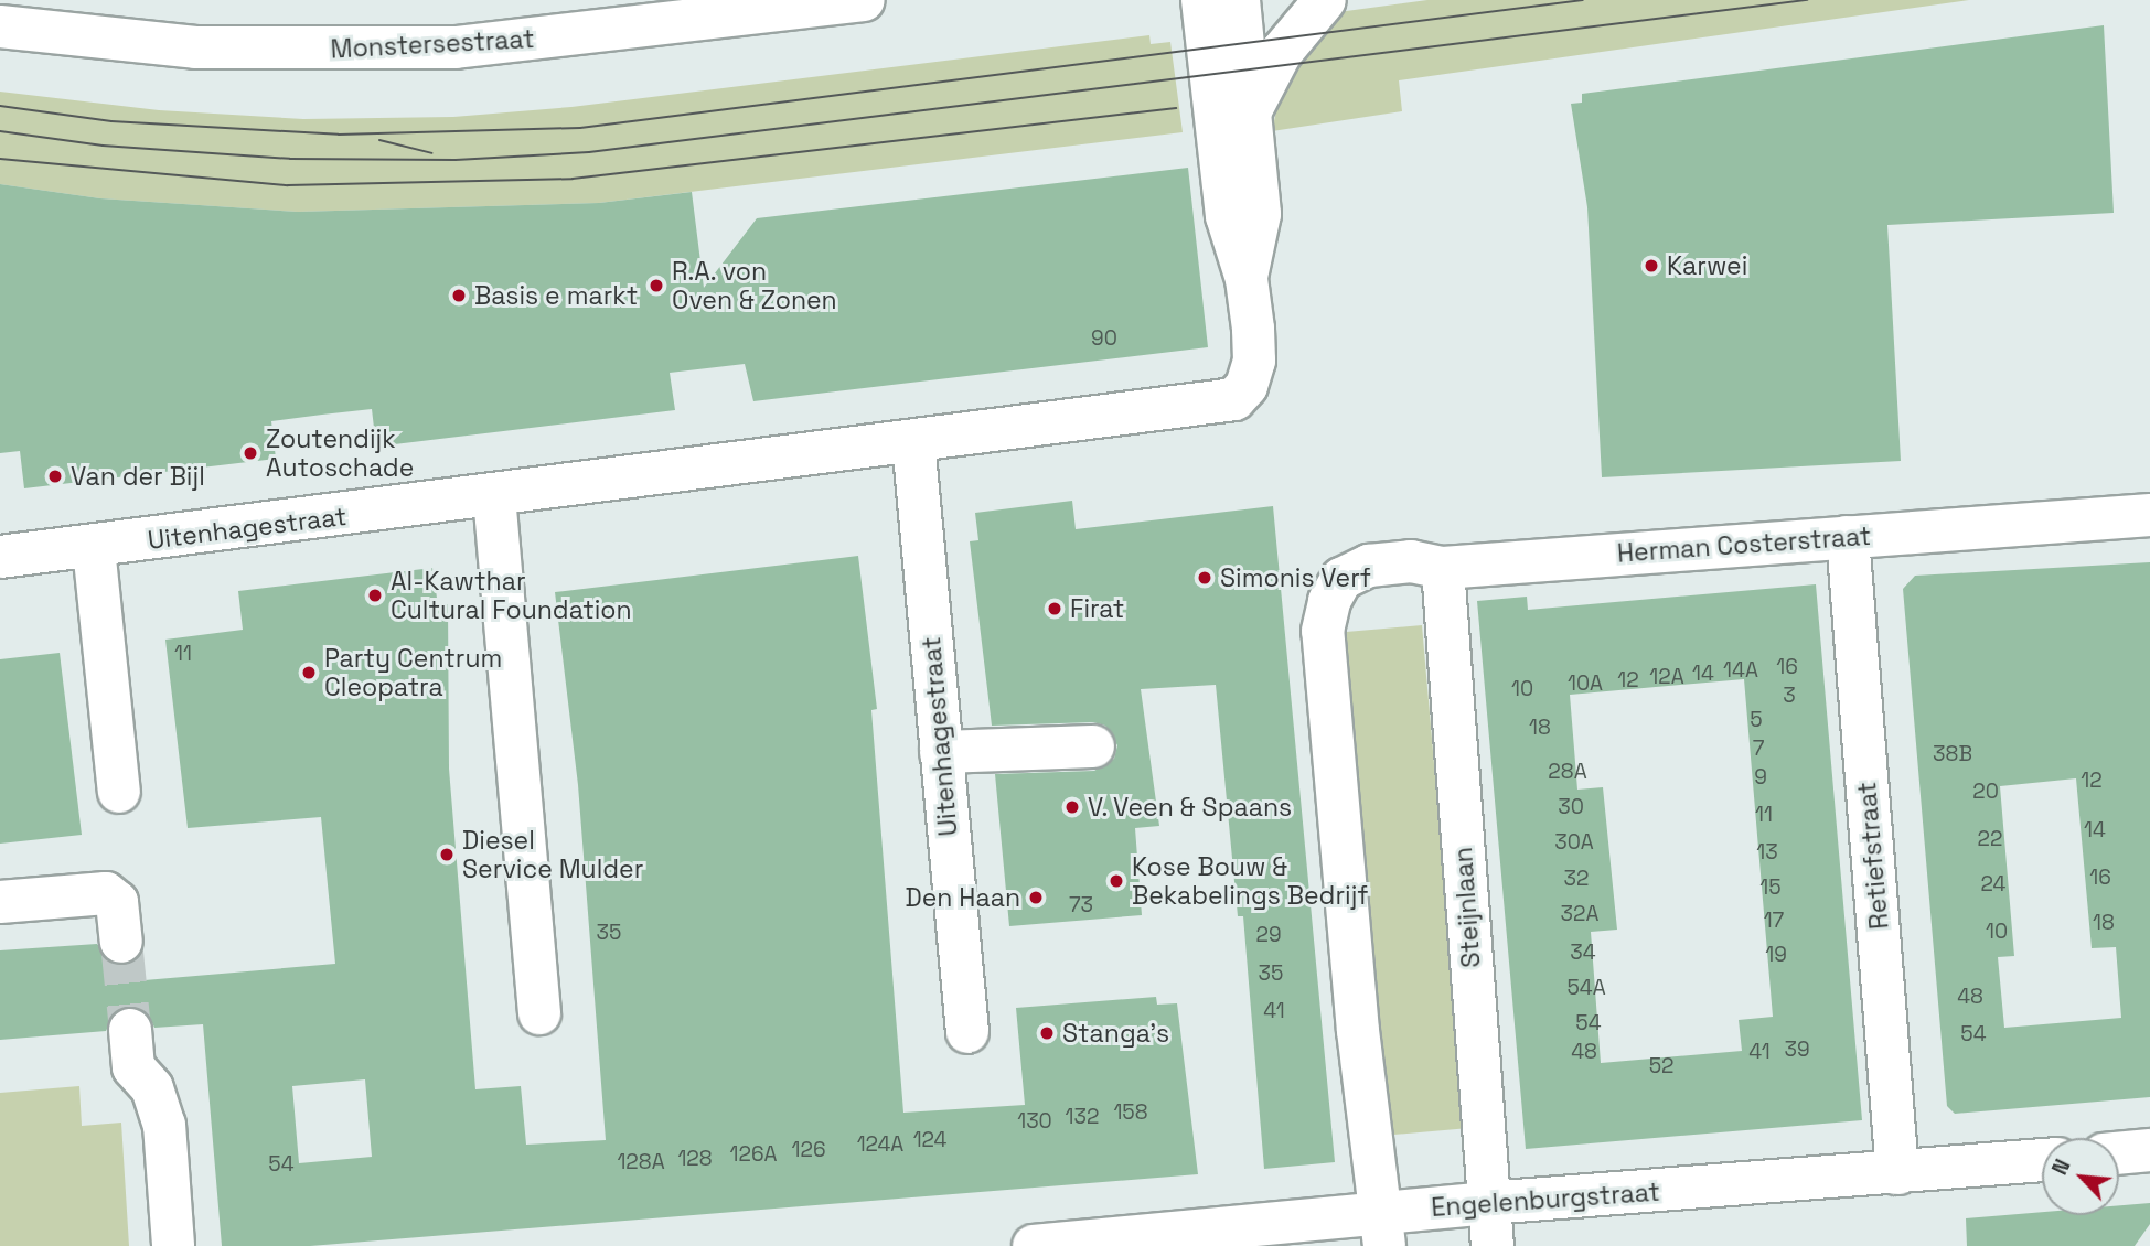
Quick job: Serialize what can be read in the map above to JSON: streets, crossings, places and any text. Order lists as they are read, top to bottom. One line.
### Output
{"streets":{"street":["Monstersestraat","Uitenhagestraat","Herman Costerstraat","Retiefstraat","Steijnlaan","Engelenburgstraat"]},"crossings":[["Herman Costerstraat","Retiefstraat"],["Herman Costerstraat","Steijnlaan"],["Herman Costerstraat","Engelenburgstraat"],["Retiefstraat","Engelenburgstraat"],["Steijnlaan","Engelenburgstraat"]],"places":["Karwei","R.A. von Oven & Zonen","Basis e markt","Zoutendijk Autoschade","Van der Bijl","Simonis Verf","Al-Kawthar Cultural Foundation","Firat","Party Centrum Cleopatra","V. Veen & Spaans","Diesel Service Mulder","Kose Bouw & Bekabelings Bedrijf","Den Haan","Stanga's"],"house_numbers":["90","11","16","14A","14","12A","12","10A","10","3","5","18","7","38B","28A","9","12","20","30","11","14","22","30A","13","16","32","24","15","73","32A","17","18","10","35","29","34","19","35","54A","48","41","54","54","39","48","41","52","158","132","130","124","124A","126","126A","128","128A","54"],"north":"top left"}
